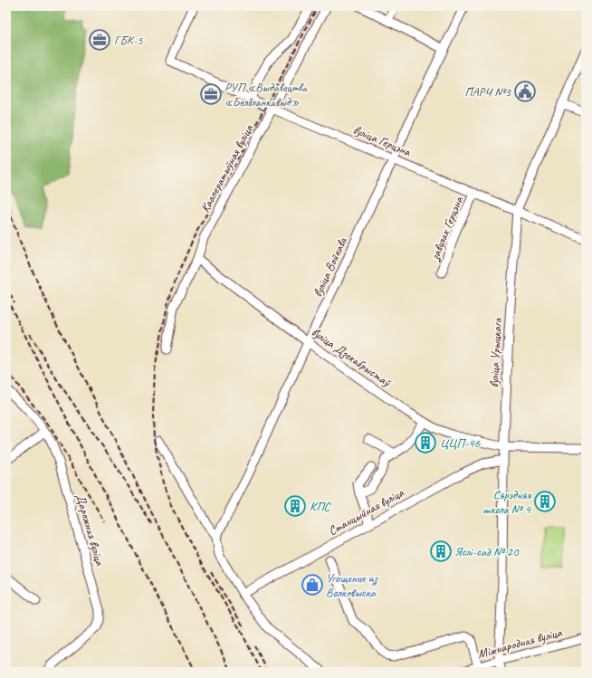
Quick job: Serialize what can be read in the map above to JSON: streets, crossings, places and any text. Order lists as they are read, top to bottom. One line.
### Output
{"streets":{"street":["вуліца Герцэна","Кааператыўная вуліца","завулак Герцэна","вуліца Войкава","вуліца Урыцкага","вуліца Дзекабрыстаў","Станцыйная вуліца","Дарожная вуліца","Міжнародная вуліца"]},"crossings":[["вуліца Герцэна","Кааператыўная вуліца"],["вуліца Герцэна","завулак Герцэна"],["вуліца Герцэна","вуліца Войкава"],["вуліца Герцэна","вуліца Урыцкага"],["Кааператыўная вуліца","вуліца Дзекабрыстаў"],["вуліца Войкава","вуліца Дзекабрыстаў"],["вуліца Урыцкага","вуліца Дзекабрыстаў"],["вуліца Урыцкага","Станцыйная вуліца"],["вуліца Урыцкага","Міжнародная вуліца"]],"places":{"office":["ГБК-5","РУП «Выдавецтва «Белбланкавыд»"],"public building":["ПАРЧ №3"],"building":["ЦЦП-46","Сярэдняя школа № 4","КПС","Яслі-сад № 20"],"shop":["Угощение из Волковыска"]}}
